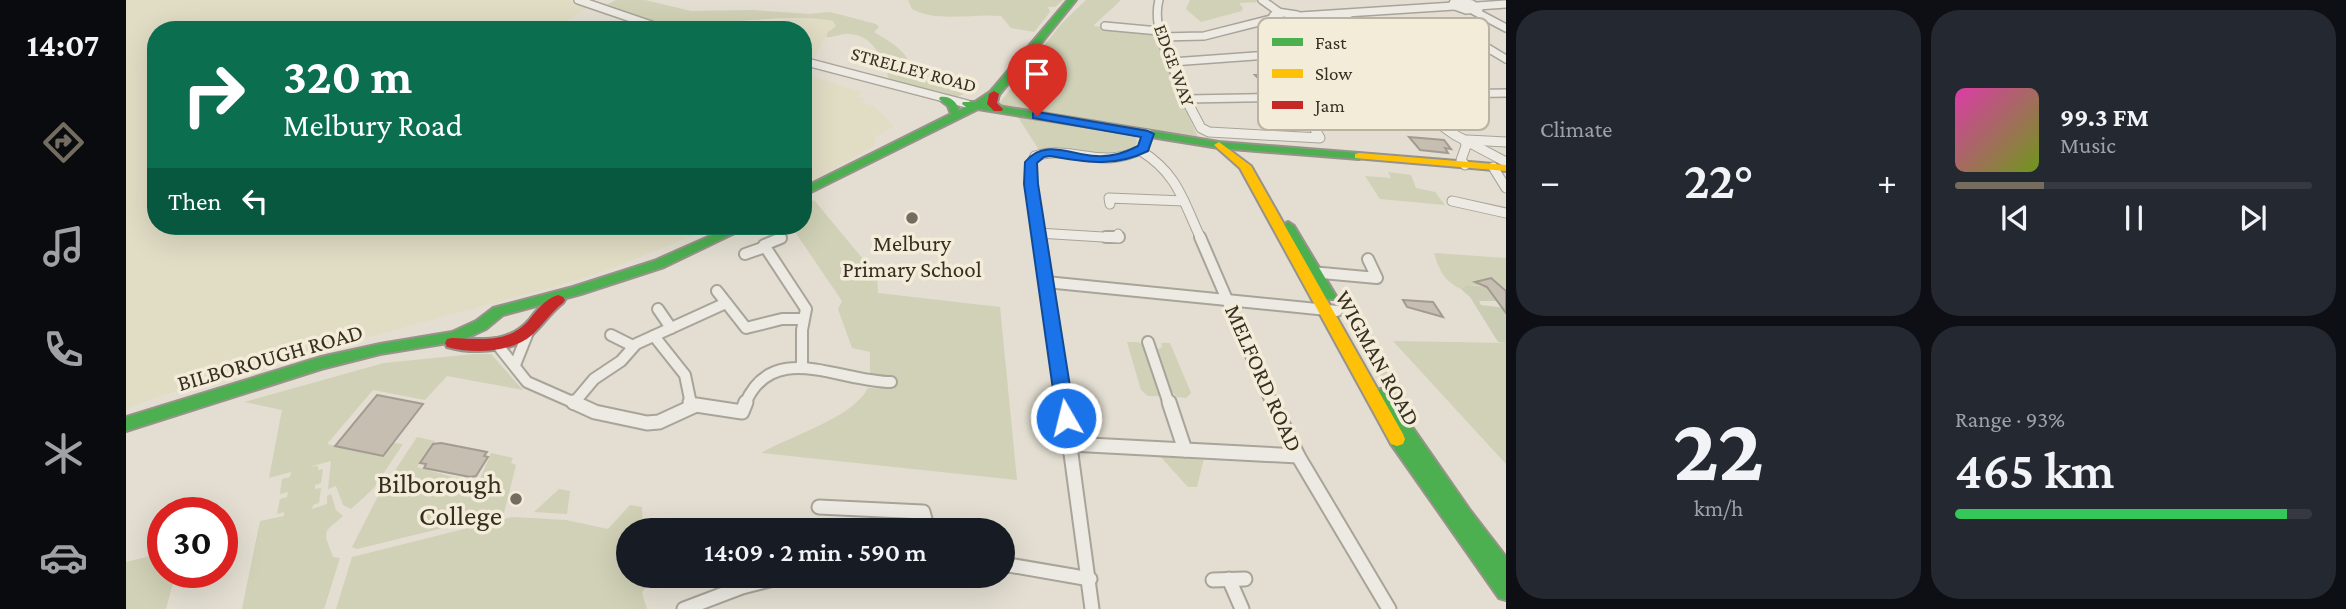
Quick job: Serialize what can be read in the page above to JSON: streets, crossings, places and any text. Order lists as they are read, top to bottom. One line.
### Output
{"streets":{"main road":["STRELLEY ROAD","BILBOROUGH ROAD","WIGMAN ROAD"],"street":["EDGE WAY","MELFORD ROAD"]},"crossings":[["STRELLEY ROAD","WIGMAN ROAD"]],"places":["Melbury Primary School","Bilborough College"],"legend":["Fast","Slow","Jam"],"page":{"tabs":"14:07","tile":["Climate",["22","km/h"],["Range · 93%","465 km"]],"turn":["320 m","Melbury Road"],"song":["99.3 FM","Music"],"heat":["−","22°","+"],"then":"Then","limit":"30","trip":"14:09 · 2 min · 590 m"}}
